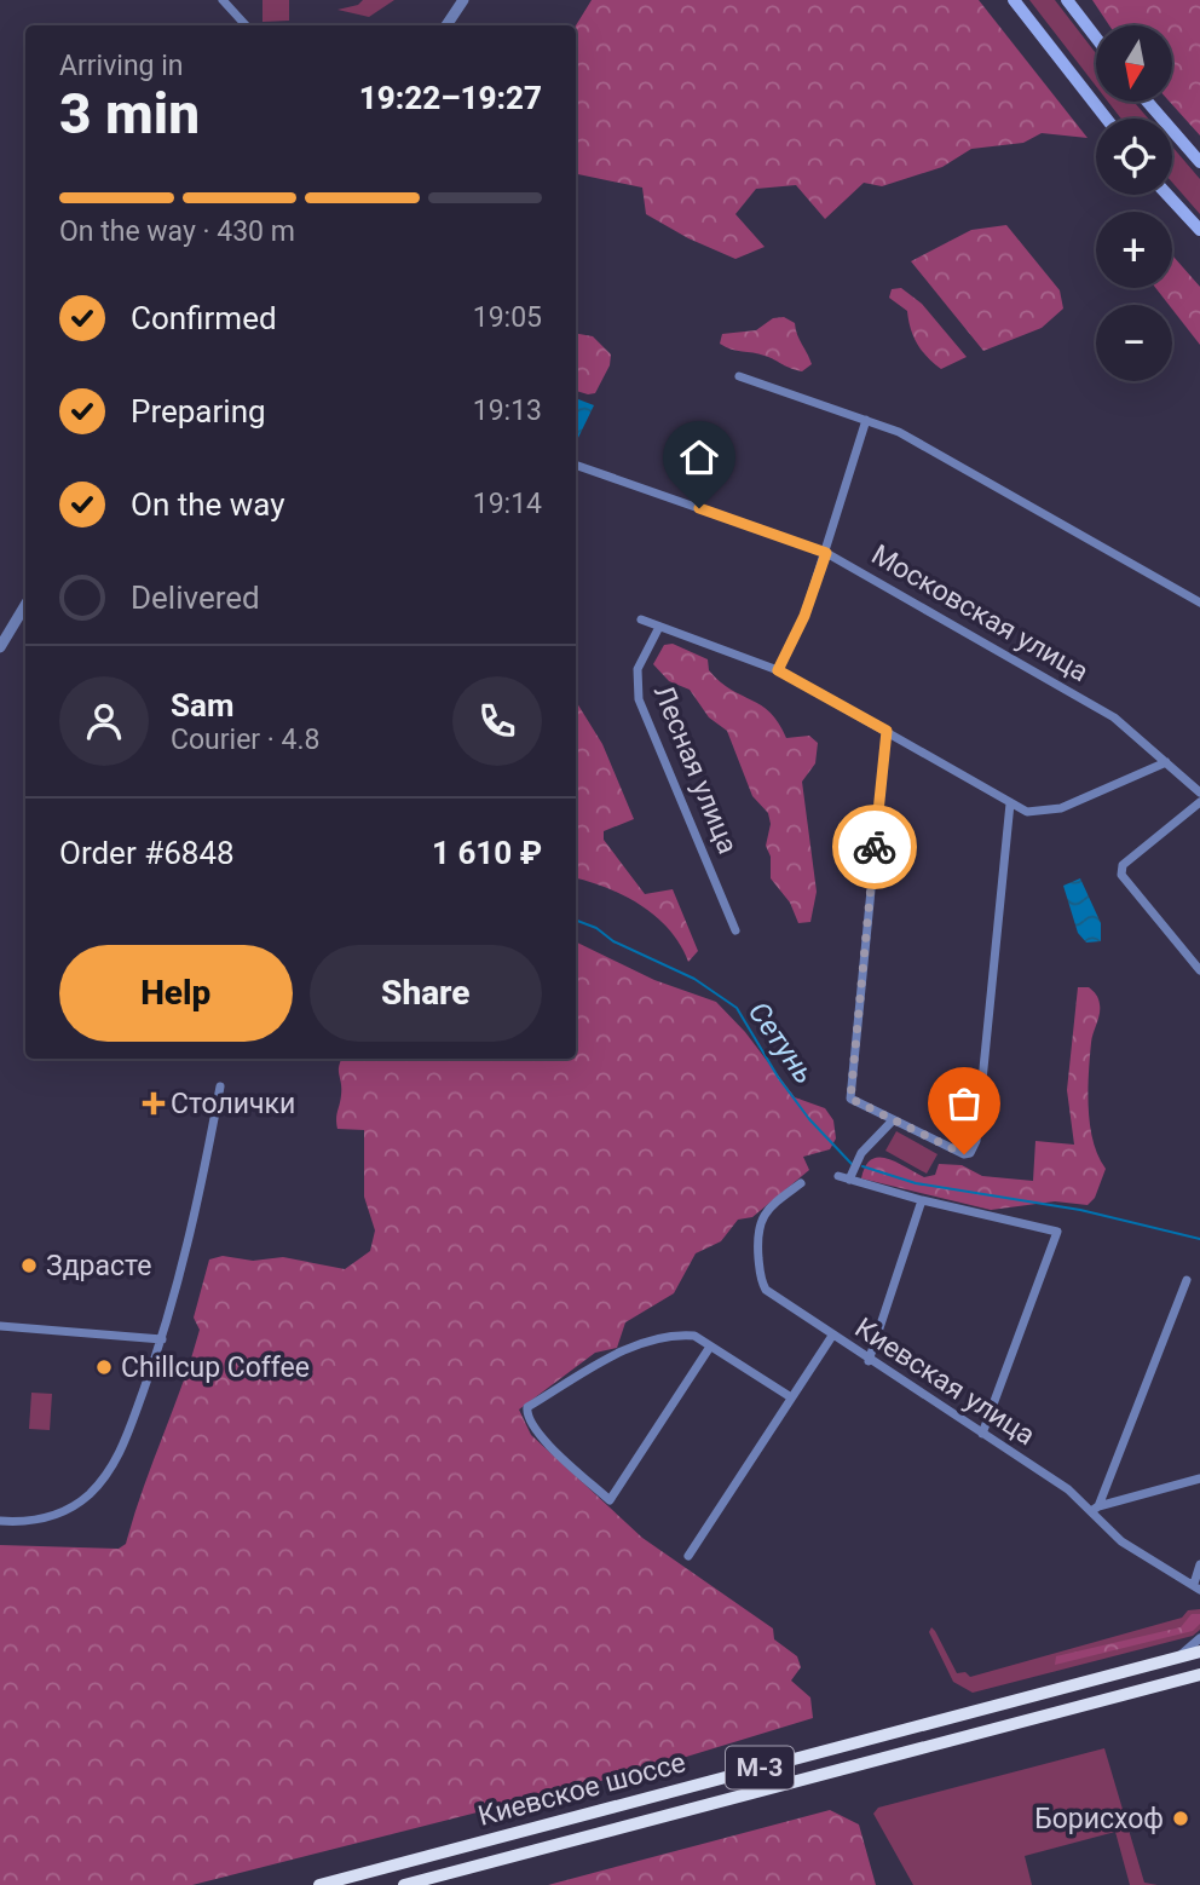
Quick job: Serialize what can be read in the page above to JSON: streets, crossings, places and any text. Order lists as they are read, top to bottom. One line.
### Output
{"streets":{"highway":["М-3","Киевское шоссе"],"street":["Московская улица","Лесная улица","Киевская улица"]},"water":["Сетунь"],"places":{"health":["Столички"],"other":["Здрасте","Chillcup Coffee","Борисхоф"]},"north":"bottom","page":{"map_buttons":["+","−"],"heading":["3 min","Arriving in","19:22–19:27"],"panel":["Sam","Courier · 4.8","Order #6848","1 610 ₽"],"bar":"On the way · 430 m","list":[["Confirmed","19:05"],["Preparing","19:13"],["On the way","19:14"],"Delivered"],"buttons":["Help","Share"]}}
